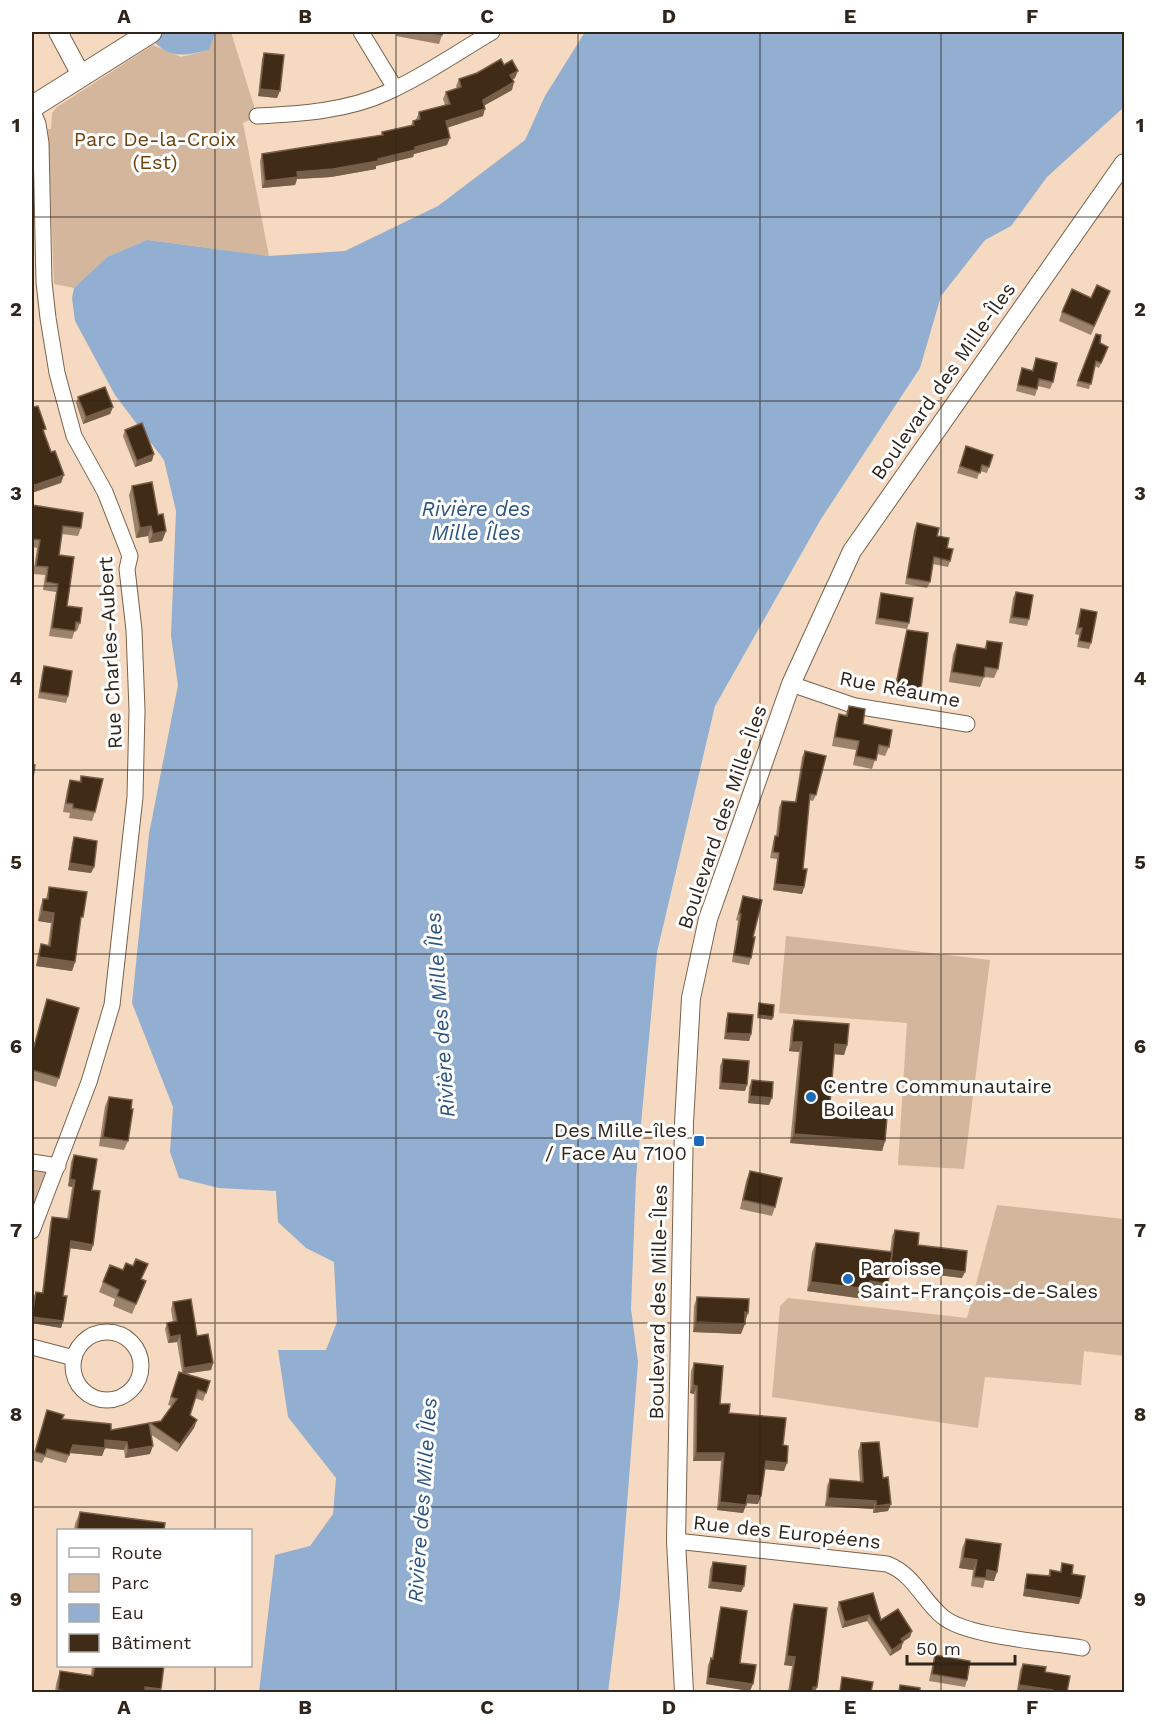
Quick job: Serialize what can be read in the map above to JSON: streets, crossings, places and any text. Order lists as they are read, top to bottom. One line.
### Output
{"streets":{"street":["Boulevard des Mille-Îles","Rue Charles-Aubert","Rue Réaume","Rue des Européens"]},"crossings":[["Boulevard des Mille-Îles","Rue Réaume"],["Boulevard des Mille-Îles","Rue des Européens"]],"water":["Rivière des Mille Îles"],"parks":["Parc De-la-Croix (Est)"],"places":{"other":["Centre Communautaire Boileau","Paroisse Saint-François-de-Sales"],"transit":["Des Mille-îles / Face Au 7100"]},"legend":["Route","Parc","Eau","Bâtiment"],"scale_bar":"50 m","grid":{"columns":["A","B","C","D","E","F"],"rows":["1","2","3","4","5","6","7","8","9"]}}
